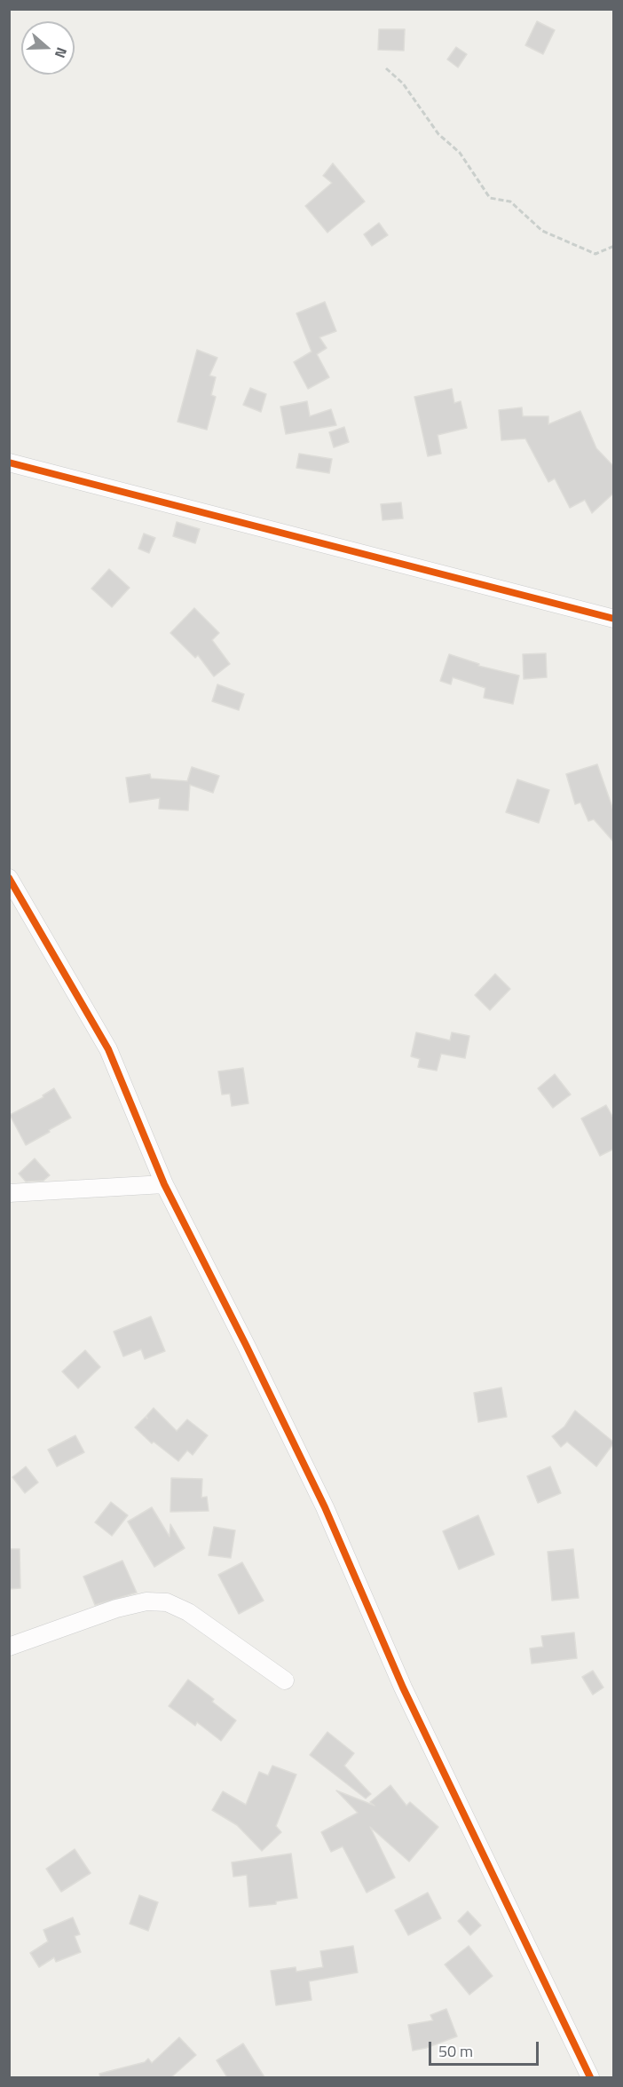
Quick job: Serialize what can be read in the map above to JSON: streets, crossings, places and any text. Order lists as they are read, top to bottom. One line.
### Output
{"scale_bar":"50 m","north":"right"}
